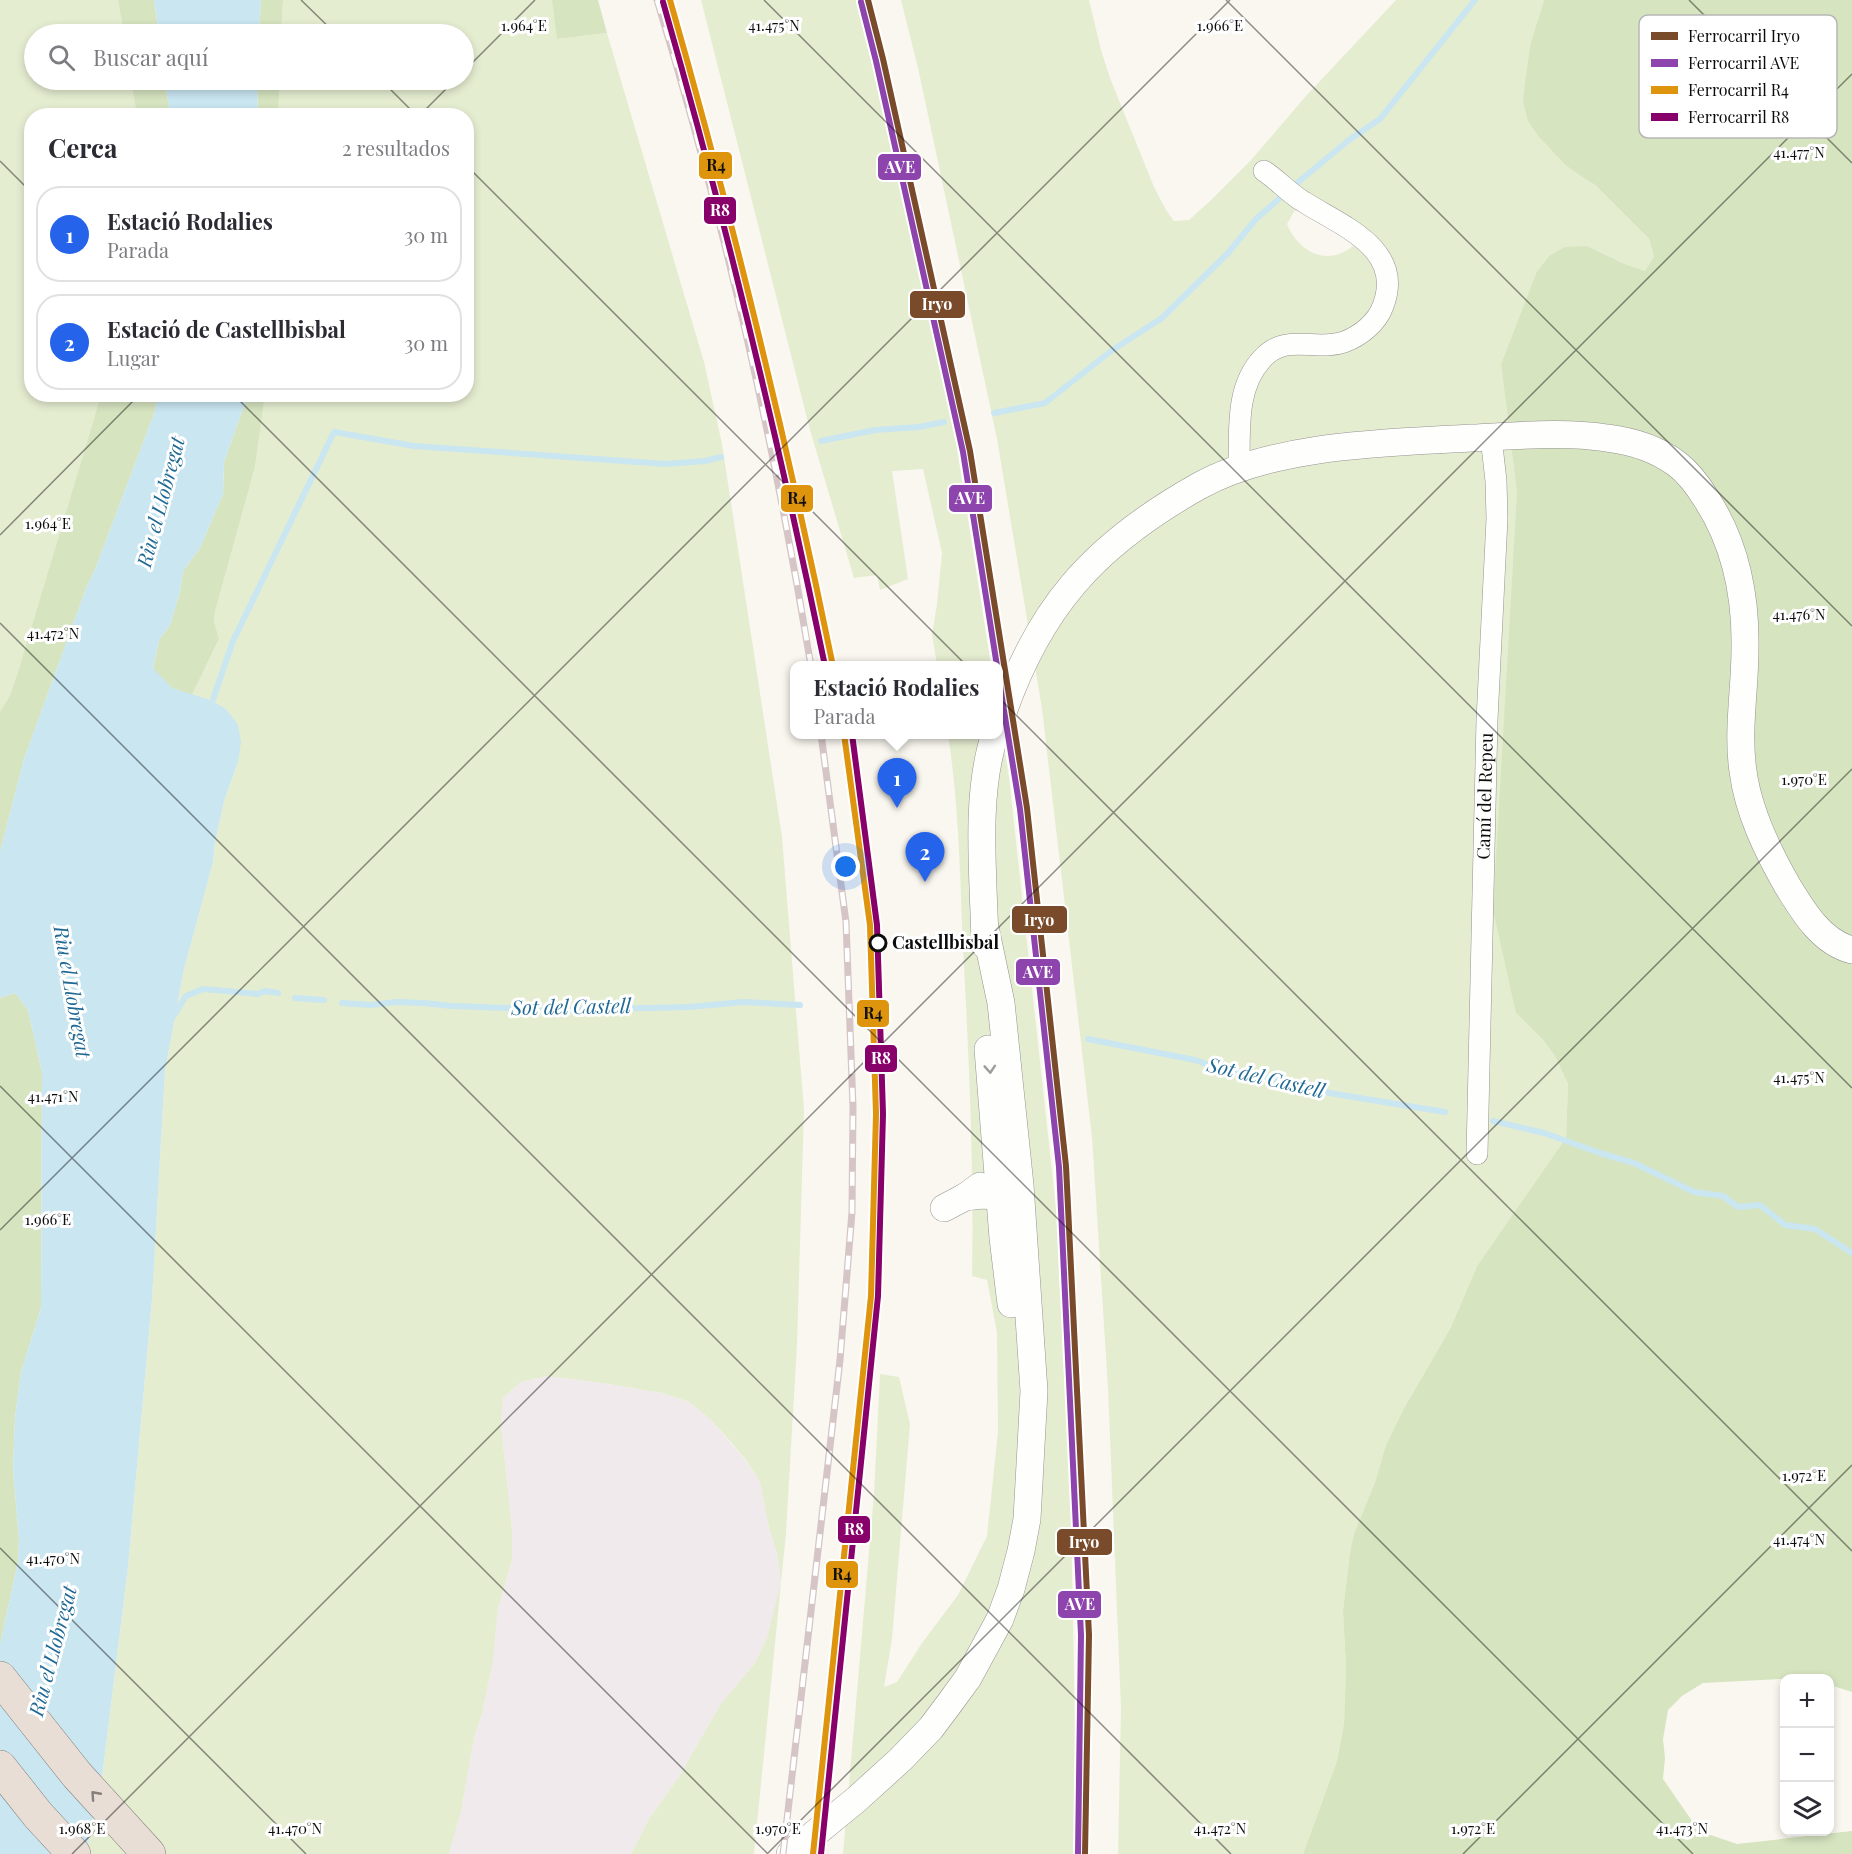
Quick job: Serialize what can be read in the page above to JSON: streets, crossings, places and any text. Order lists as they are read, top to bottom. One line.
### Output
{"streets":{"street":["Camí del Repeu"]},"water":["Riu el Llobregat","Sot del Castell"],"places":["Castellbisbal"],"lines":["rail line Iryo","rail line R4","rail line AVE","rail line R8"],"legend":["Ferrocarril Iryo","Ferrocarril AVE","Ferrocarril R4","Ferrocarril R8"],"page":{"search":"Buscar aquí","heading":["Cerca","2 resultados"],"list":[{"mark":"1","name":"Estació Rodalies","note":"Parada","value":"30 m"},{"mark":"2","name":"Estació de Castellbisbal","note":"Lugar","value":"30 m"}],"popup":["Estació Rodalies","Parada"],"pins":["1","2"],"map_buttons":["+","−"]},"coordinates":["1.964°E","41.475°N","1.966°E","41.477°N","41.476°N","41.472°N","1.970°E","41.471°N","1.972°E","41.474°N","41.470°N","1.968°E","41.473°N"]}
